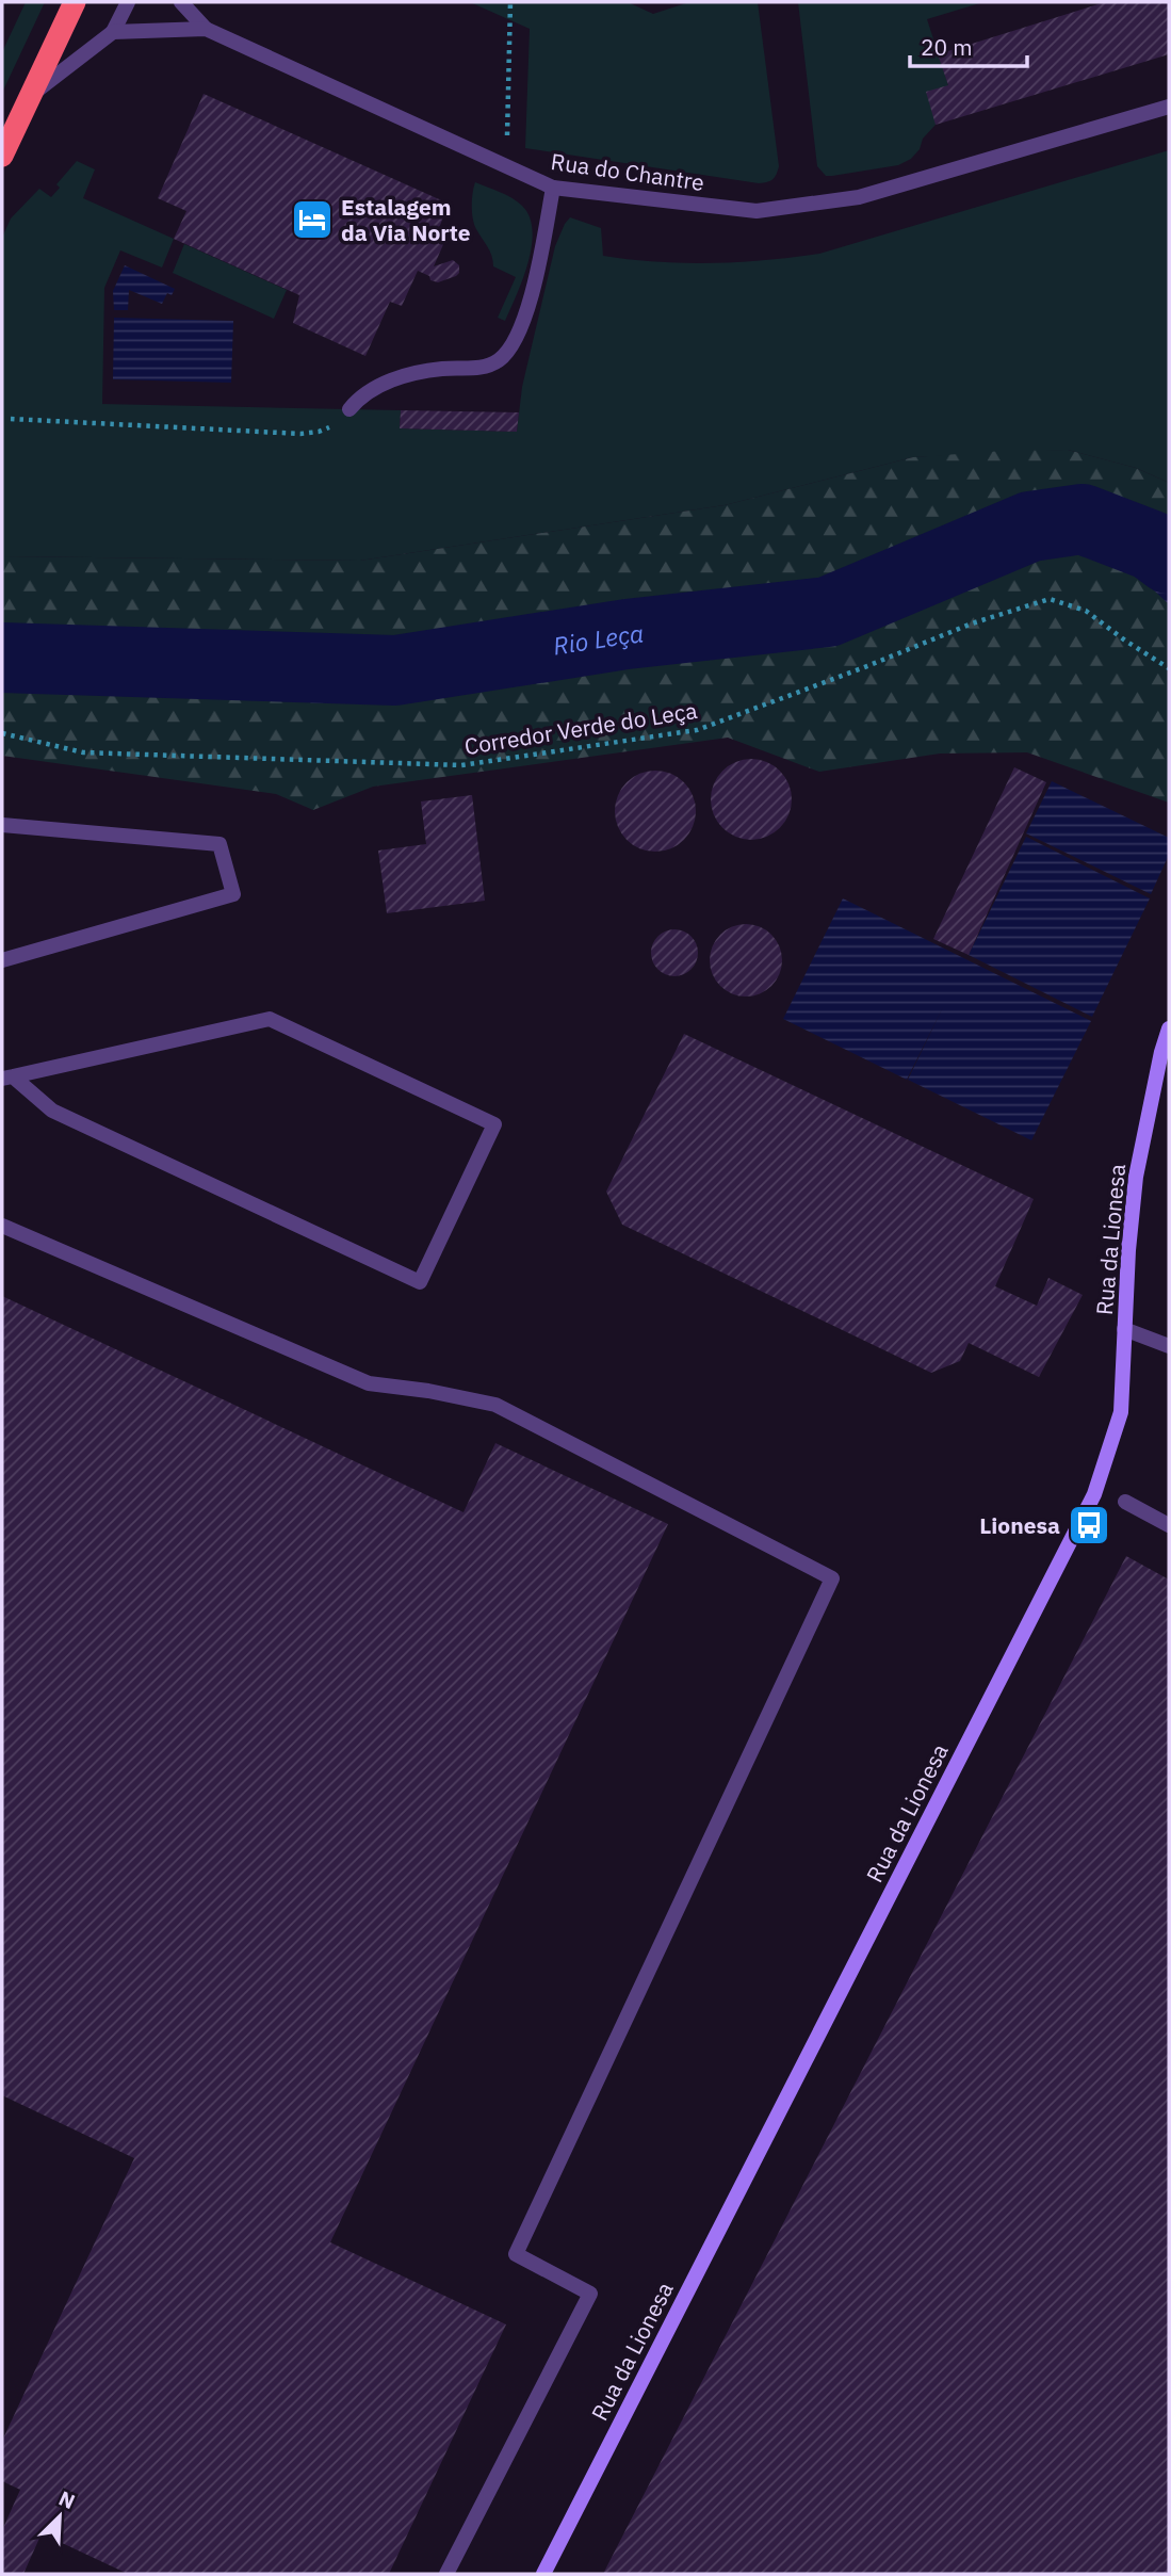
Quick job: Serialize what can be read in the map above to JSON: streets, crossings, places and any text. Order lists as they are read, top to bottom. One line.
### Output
{"streets":{"street":["Rua do Chantre","Rua da Lionesa"],"path":["Corredor Verde do Leça"]},"water":["Rio Leça"],"places":{"hotel":["Estalagem da Via Norte"],"bus stop":["Lionesa"]},"scale_bar":"20 m","north":"top right"}
